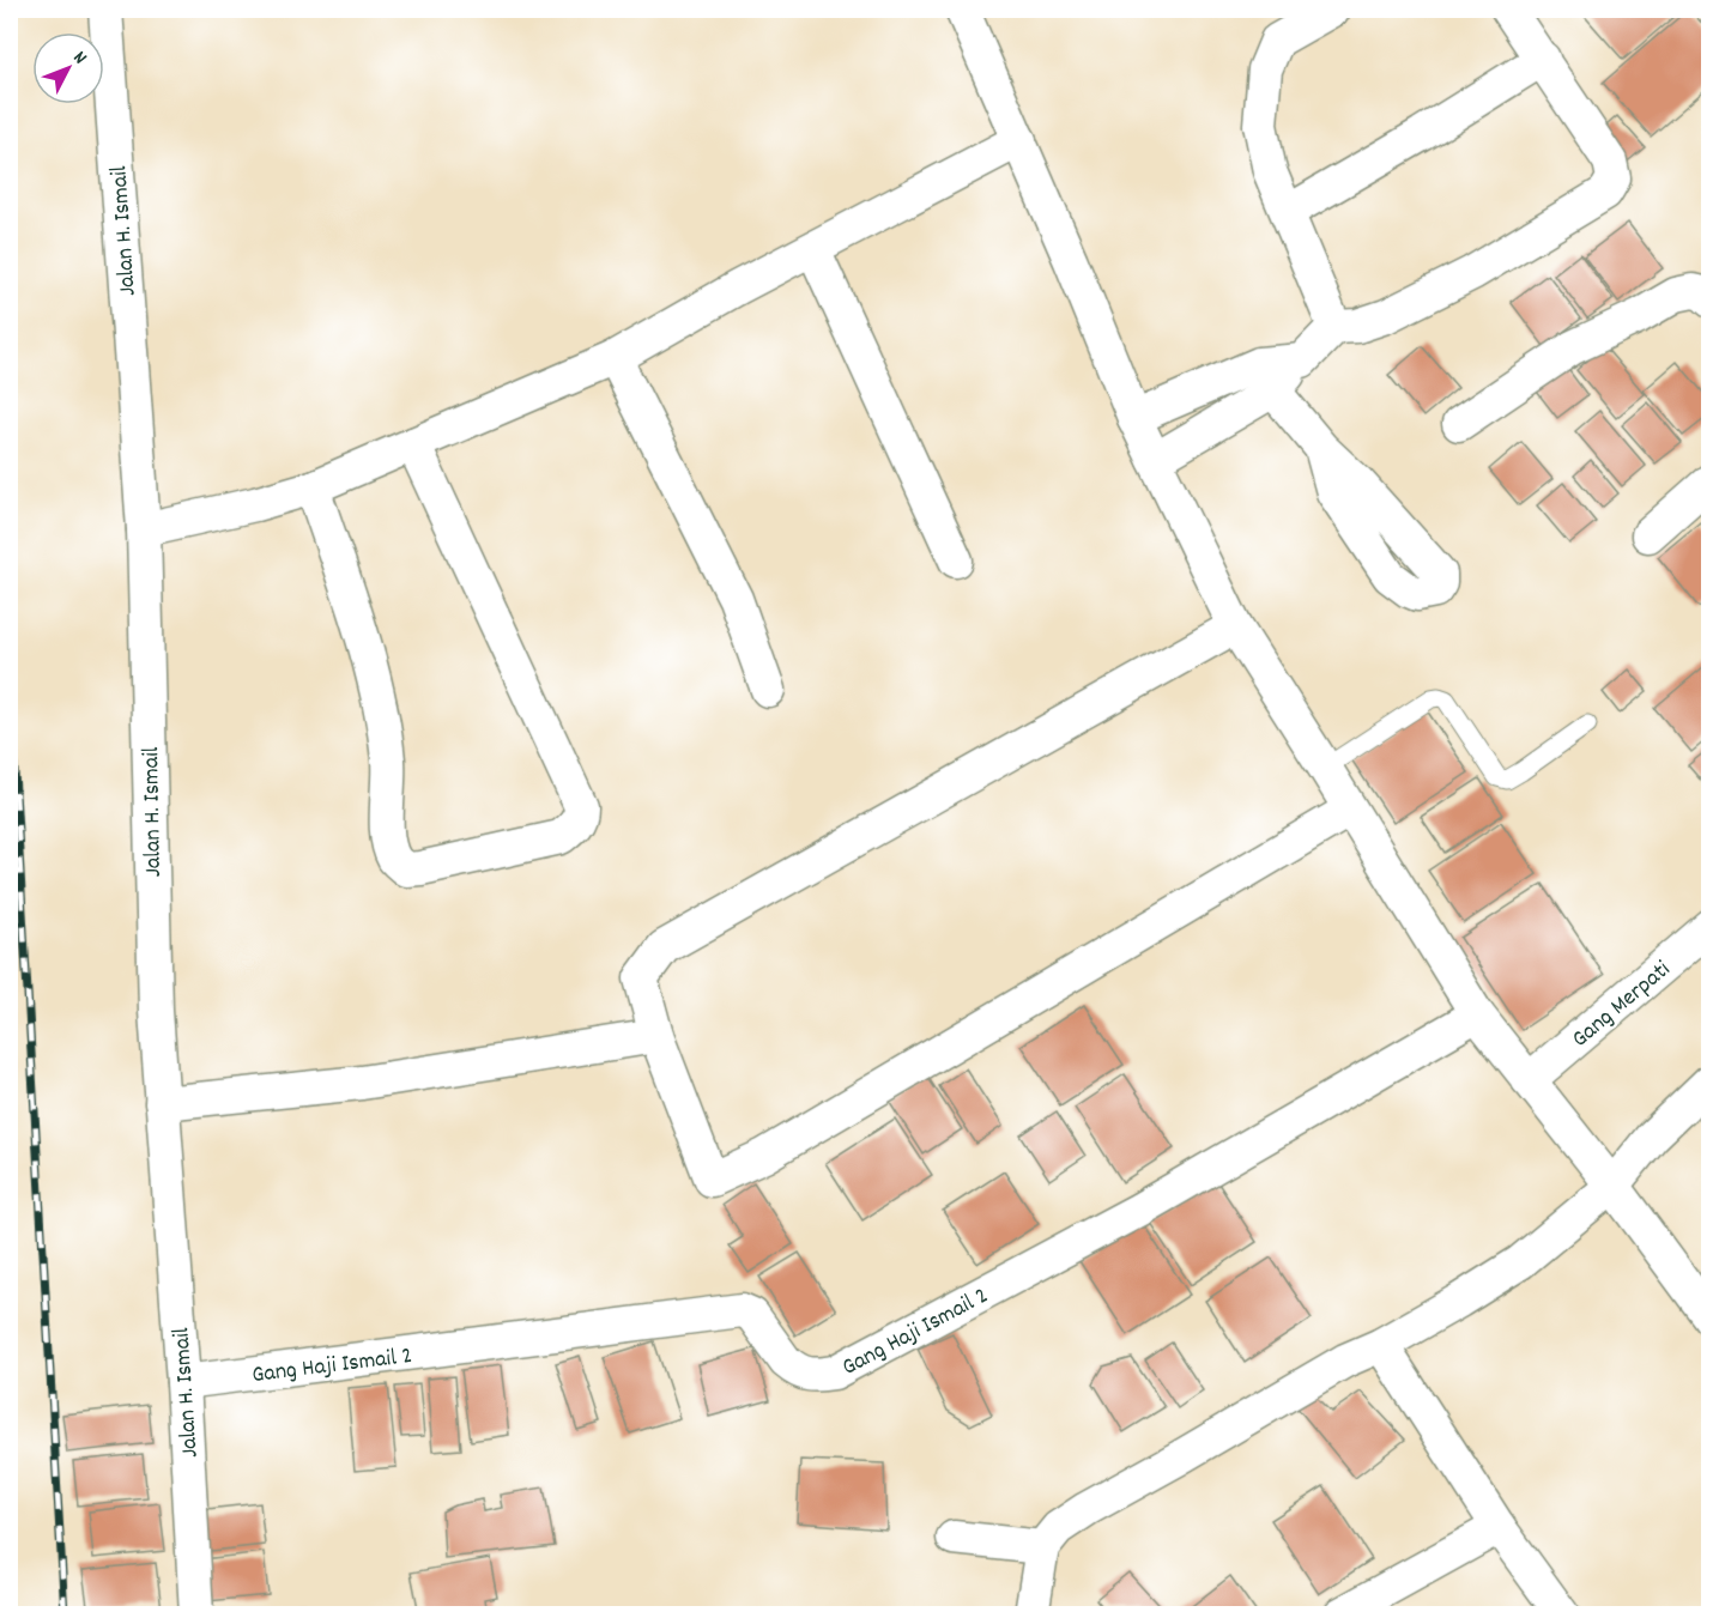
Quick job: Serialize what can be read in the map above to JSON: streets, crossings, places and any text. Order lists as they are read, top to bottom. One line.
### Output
{"streets":{"street":["Jalan H. Ismail","Gang Merpati","Gang Haji Ismail 2"]},"crossings":[["Jalan H. Ismail","Gang Haji Ismail 2"]],"north":"top right"}
